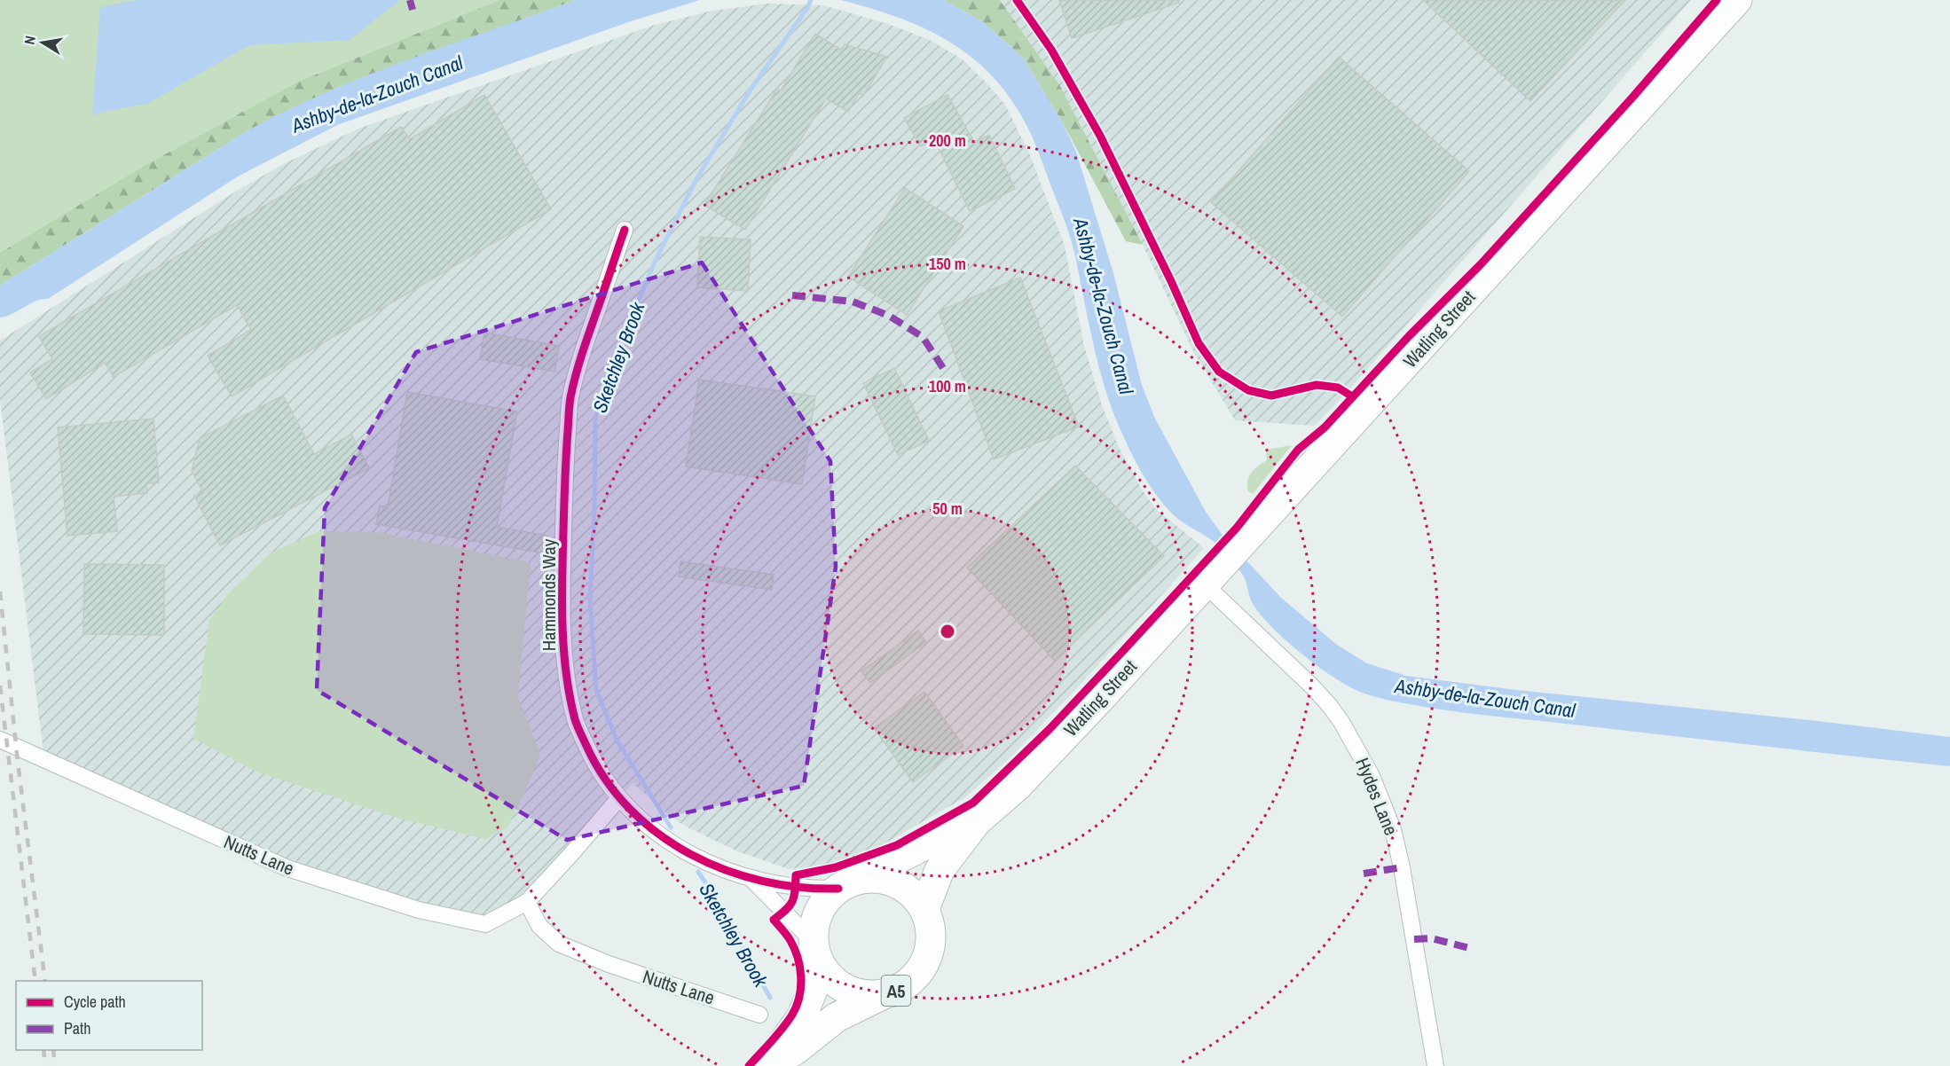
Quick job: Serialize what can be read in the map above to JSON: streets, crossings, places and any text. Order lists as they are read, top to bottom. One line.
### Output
{"streets":{"highway":["Watling Street","A5"],"street":["Hammonds Way","Hydes Lane","Nutts Lane"]},"crossings":[["Watling Street","Hammonds Way"],["Watling Street","Hydes Lane"],["Watling Street","A5"],["Hammonds Way","Nutts Lane"],["Hammonds Way","A5"]],"water":["Ashby-de-la-Zouch Canal","Sketchley Brook"],"legend":["Cycle path","Path"],"north":"left","rings":["200 m","150 m","100 m","50 m"]}
